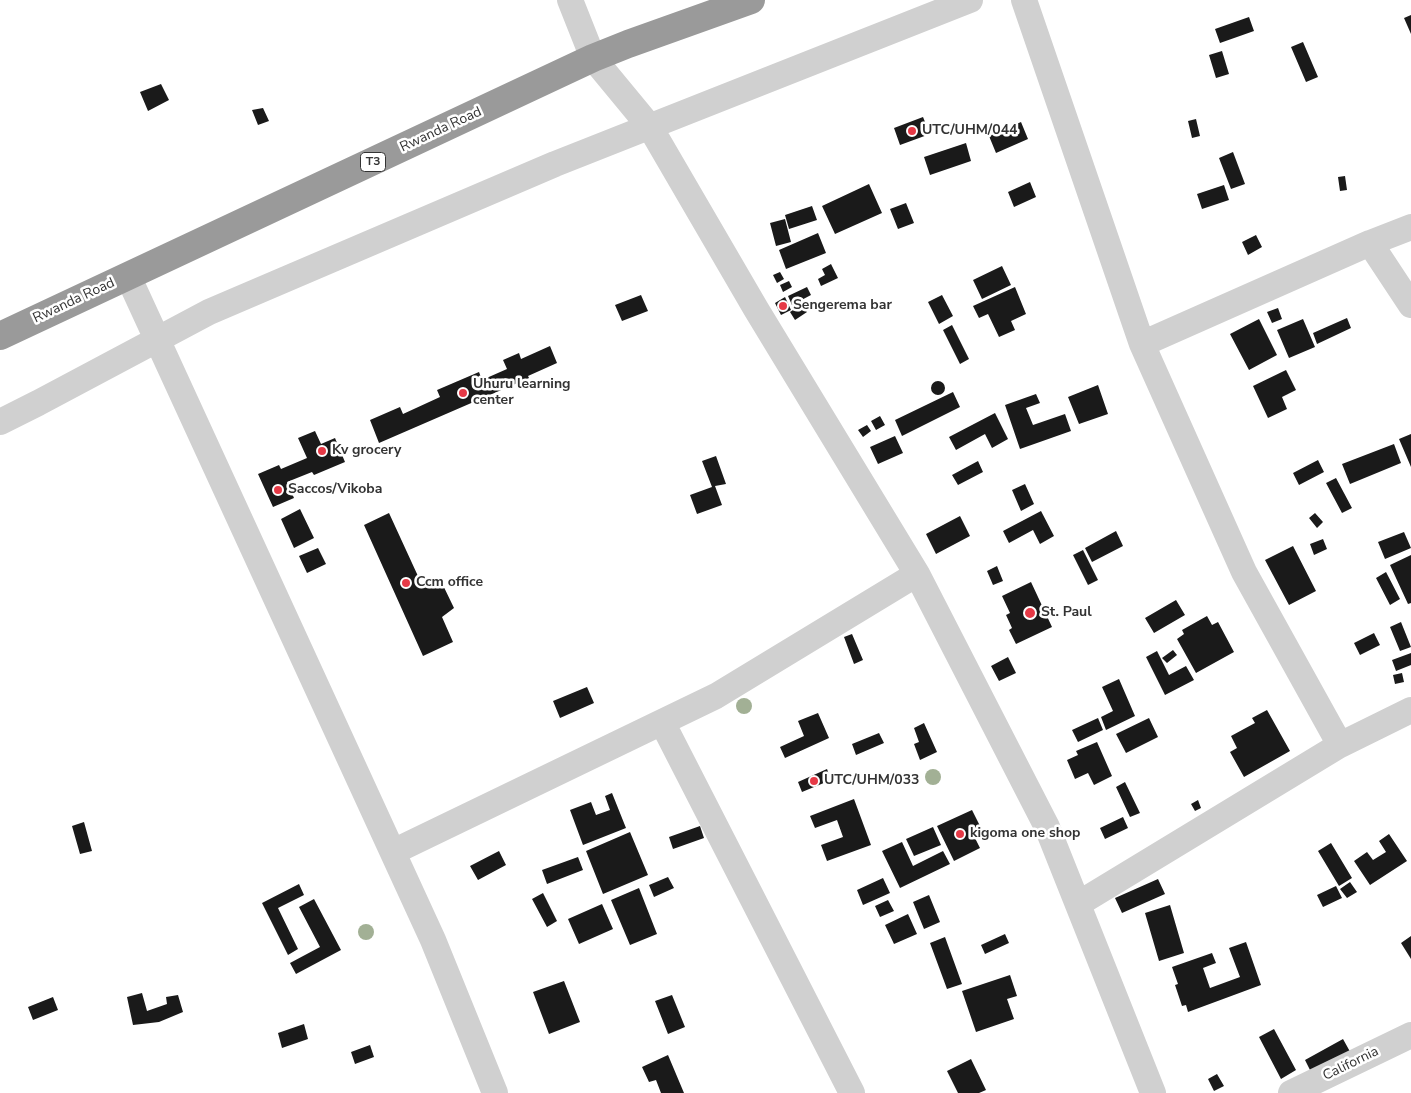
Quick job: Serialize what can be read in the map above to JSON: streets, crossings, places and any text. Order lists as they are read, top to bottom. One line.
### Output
{"streets":{"highway":["Rwanda Road","T3"],"street":["California"]},"places":["UTC/UHM/044","Sengerema bar","Uhuru learning center","Kv grocery","Saccos/Vikoba","Ccm office","St. Paul","UTC/UHM/033","kigoma one shop"]}
